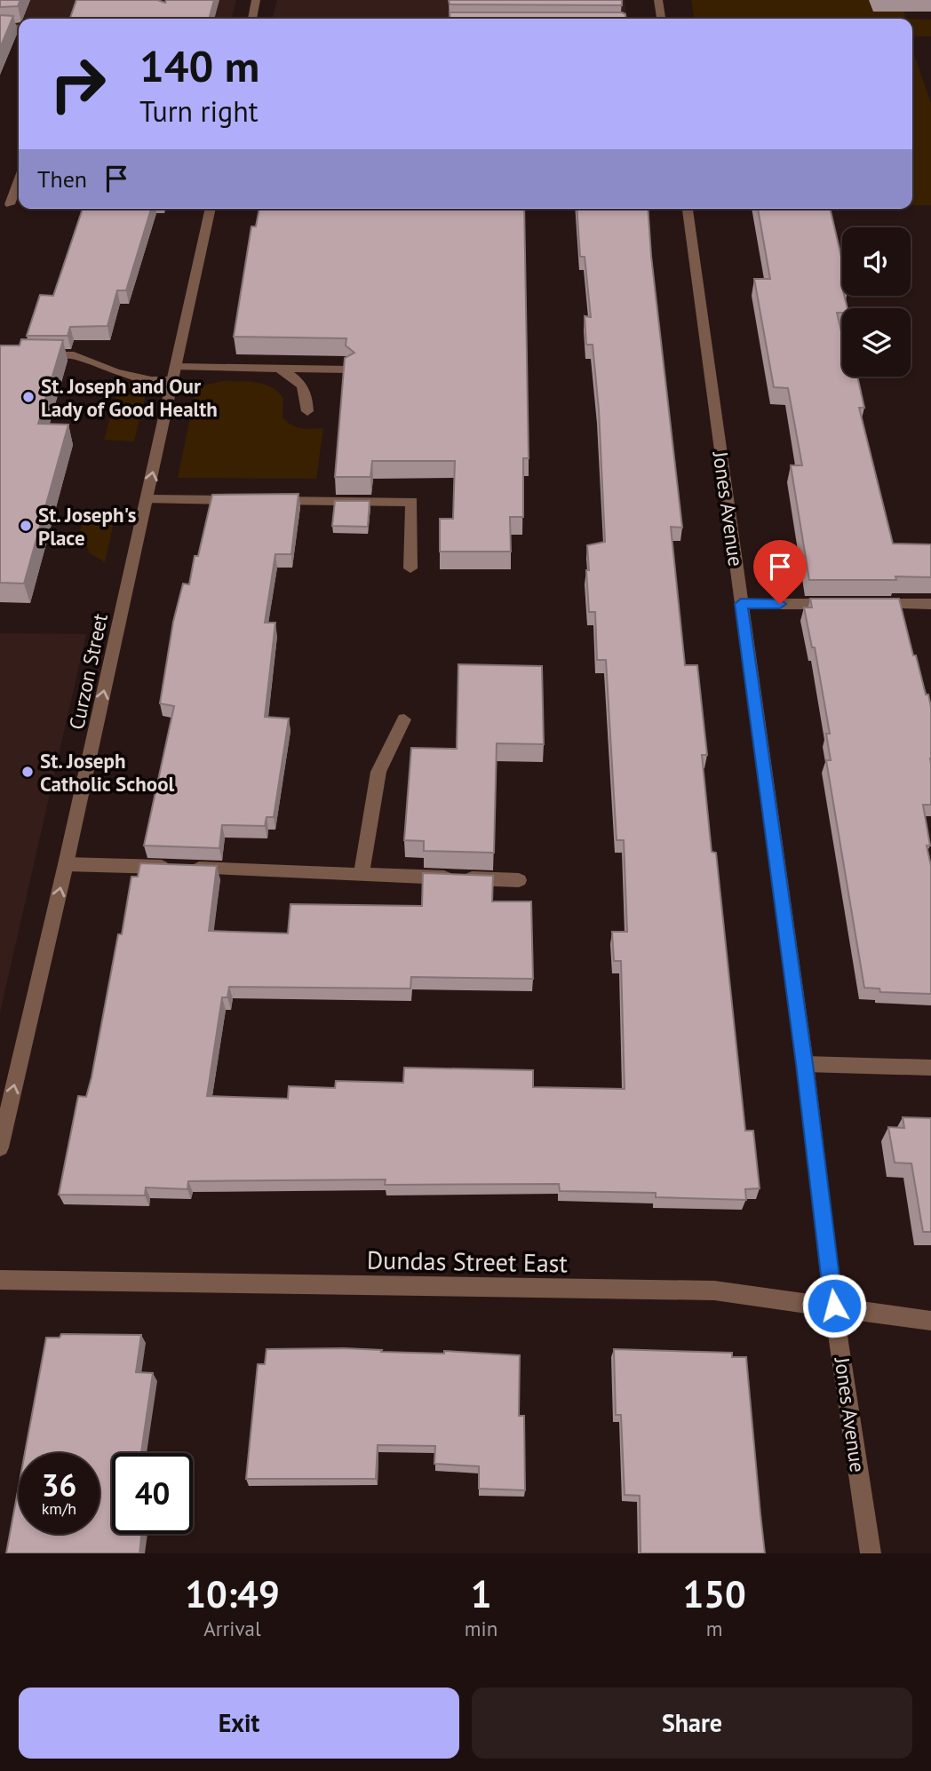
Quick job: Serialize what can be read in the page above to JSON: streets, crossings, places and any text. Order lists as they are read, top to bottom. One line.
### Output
{"streets":{"street":["Jones Avenue","Curzon Street","Dundas Street East"]},"crossings":[["Jones Avenue","Dundas Street East"]],"one_way":["Curzon Street"],"places":["St. Joseph and Our Lady of Good Health","St. Joseph's Place","St. Joseph Catholic School"],"page":{"turn":["140 m","Turn right"],"then":"Then","speed":"36 km/h","limit":"40","eta":["10:49","Arrival","1","min","150","m"],"buttons":["Exit","Share"]}}
